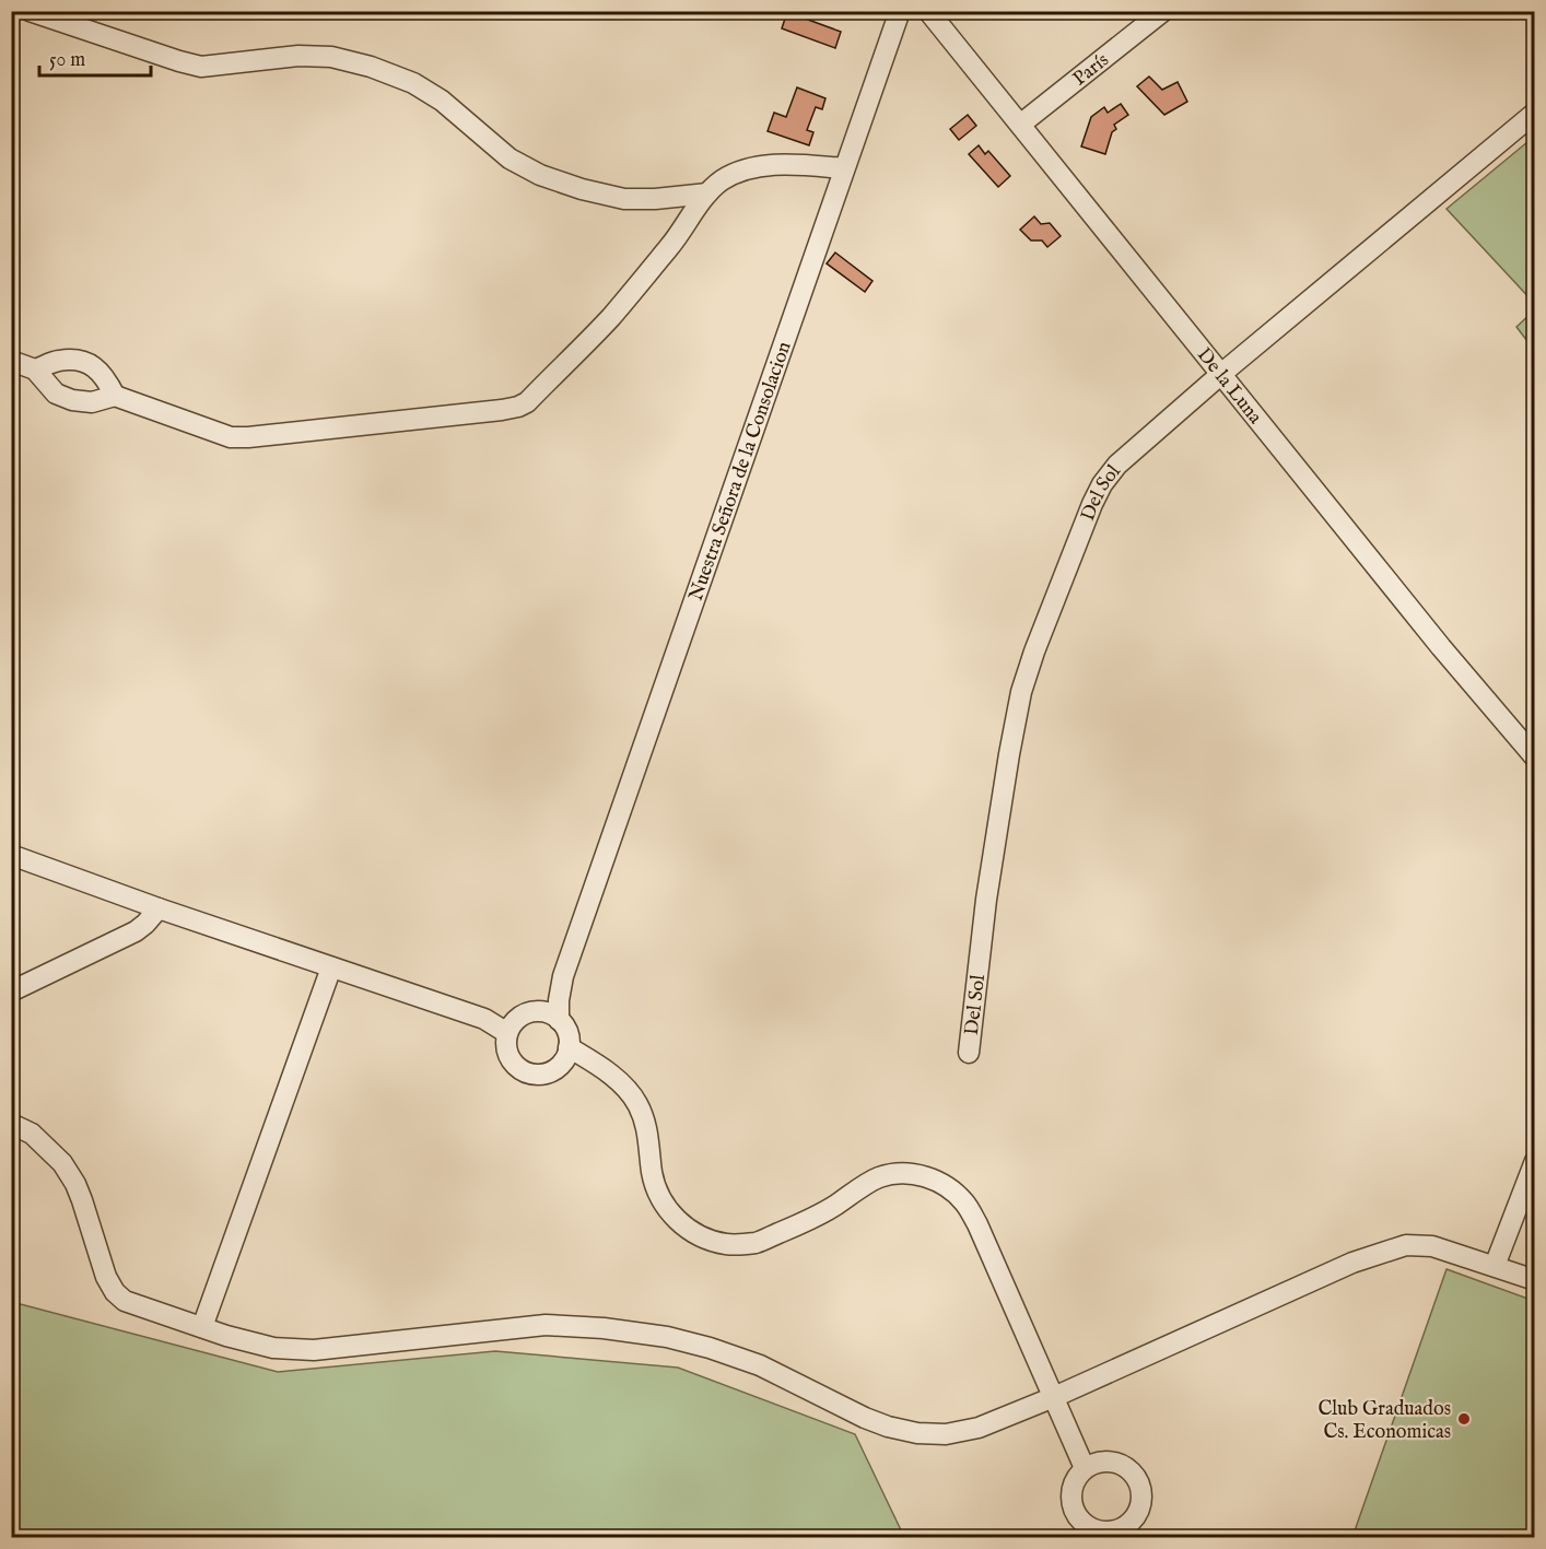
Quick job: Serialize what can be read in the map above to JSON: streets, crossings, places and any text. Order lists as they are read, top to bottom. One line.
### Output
{"streets":{"street":["París","De la Luna","Nuestra Señora de la Consolacion","Del Sol"]},"crossings":[["París","De la Luna"],["De la Luna","Del Sol"]],"places":["Club Graduados Cs. Economicas"],"scale_bar":"50 m"}
